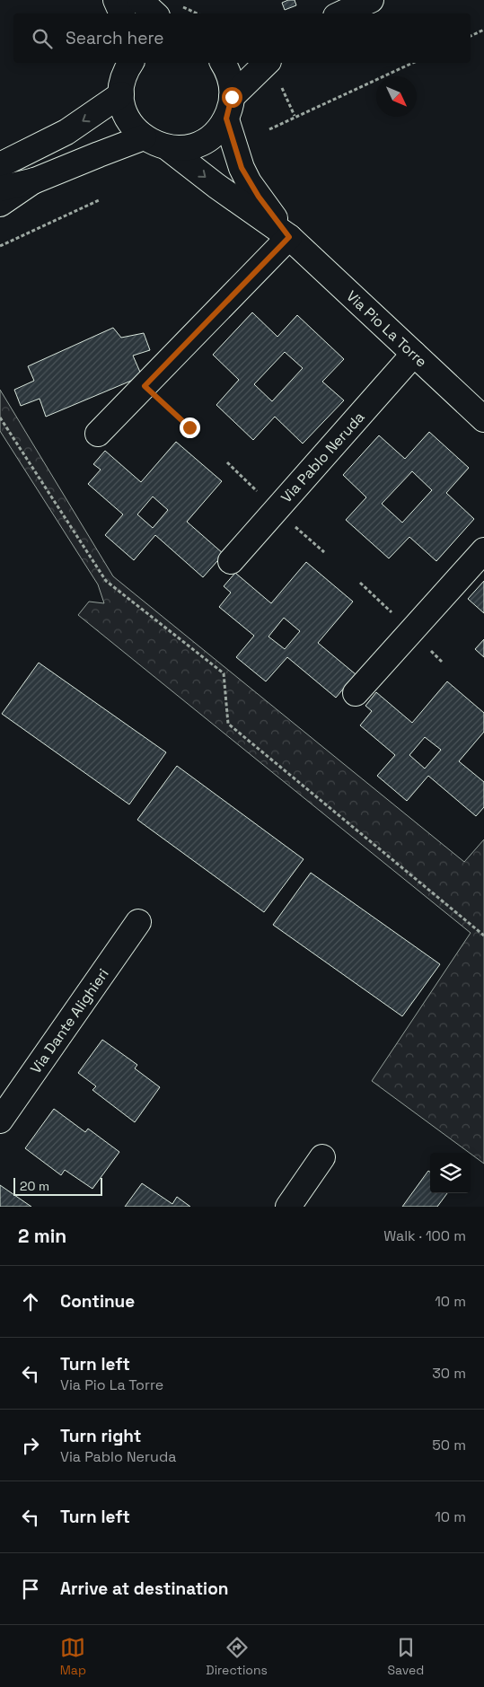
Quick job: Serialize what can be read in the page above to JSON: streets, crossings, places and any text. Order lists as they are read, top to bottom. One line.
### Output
{"streets":{"street":["Via Pio La Torre","Via Pablo Neruda","Via Dante Alighieri"]},"crossings":[["Via Pio La Torre","Via Pablo Neruda"]],"scale_bar":"20 m","north":"bottom right","page":{"search":"Search here","scale":"20 m","heading":["2 min","Walk · 100 m"],"list":[["Continue","10 m"],["Turn left","Via Pio La Torre","30 m"],["Turn right","Via Pablo Neruda","50 m"],["Turn left","10 m"],"Arrive at destination"],"nav":["Map","Directions","Saved"]}}
